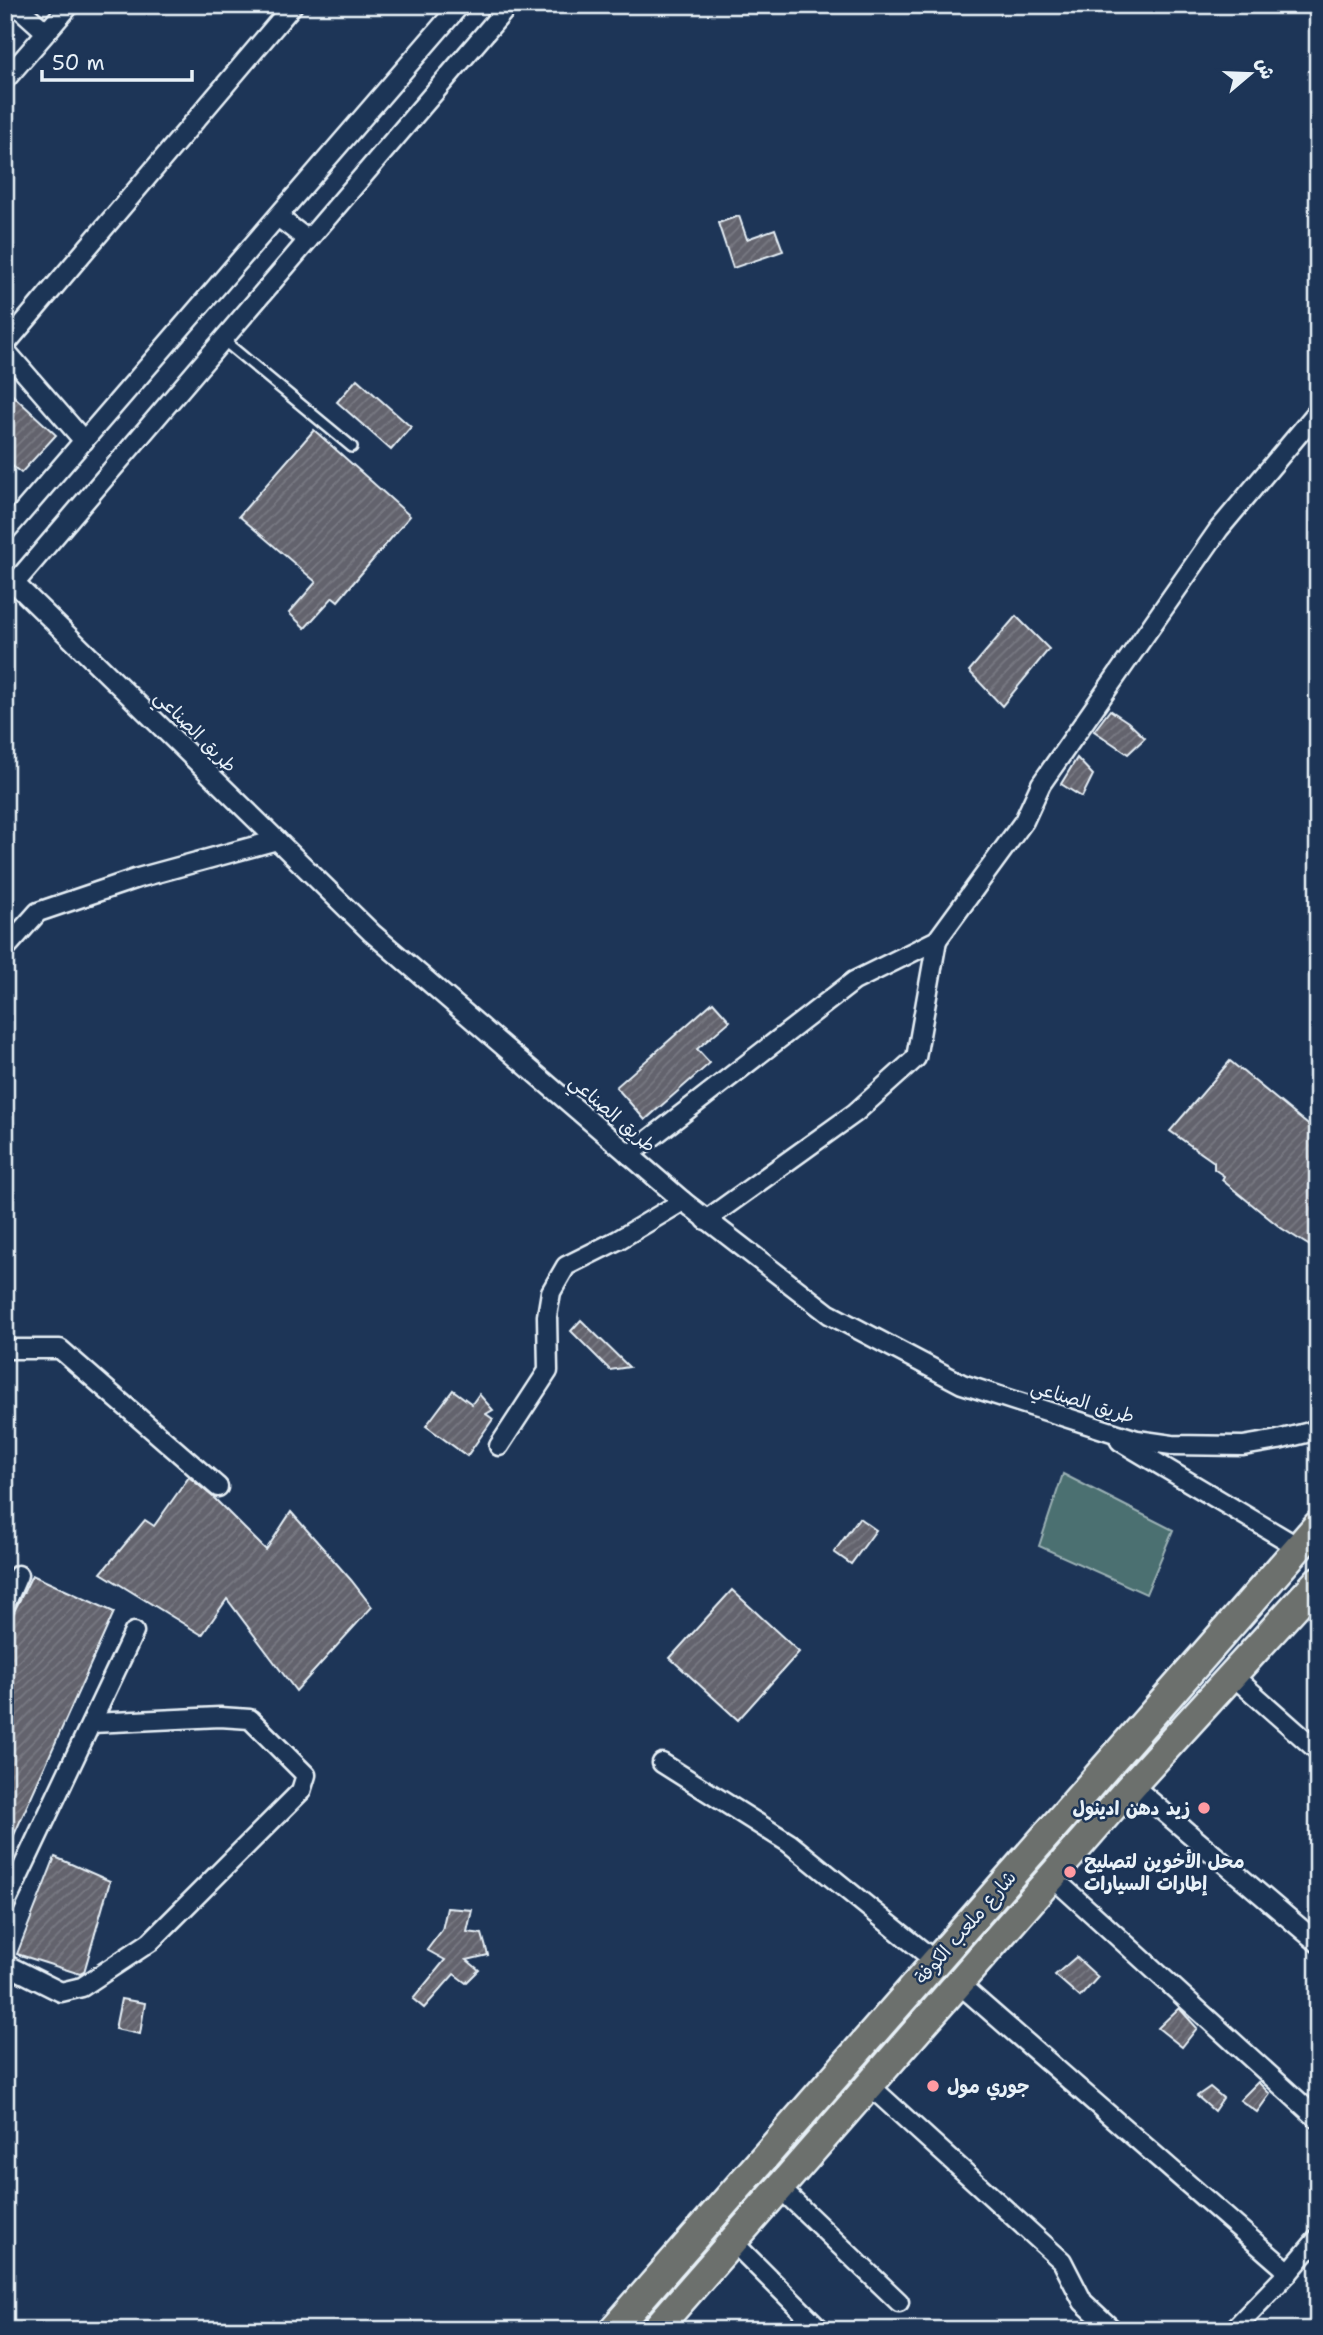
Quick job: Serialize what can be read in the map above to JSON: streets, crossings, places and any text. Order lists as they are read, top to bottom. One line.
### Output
{"streets":{"main road":["شارع ملعب الكوفة"],"street":["طريق الصناعي"]},"places":["زيد دهن ادينول","محل الأخوين لتصليح إطارات السيارات","جوري مول"],"scale_bar":"50 m","north":"right"}
